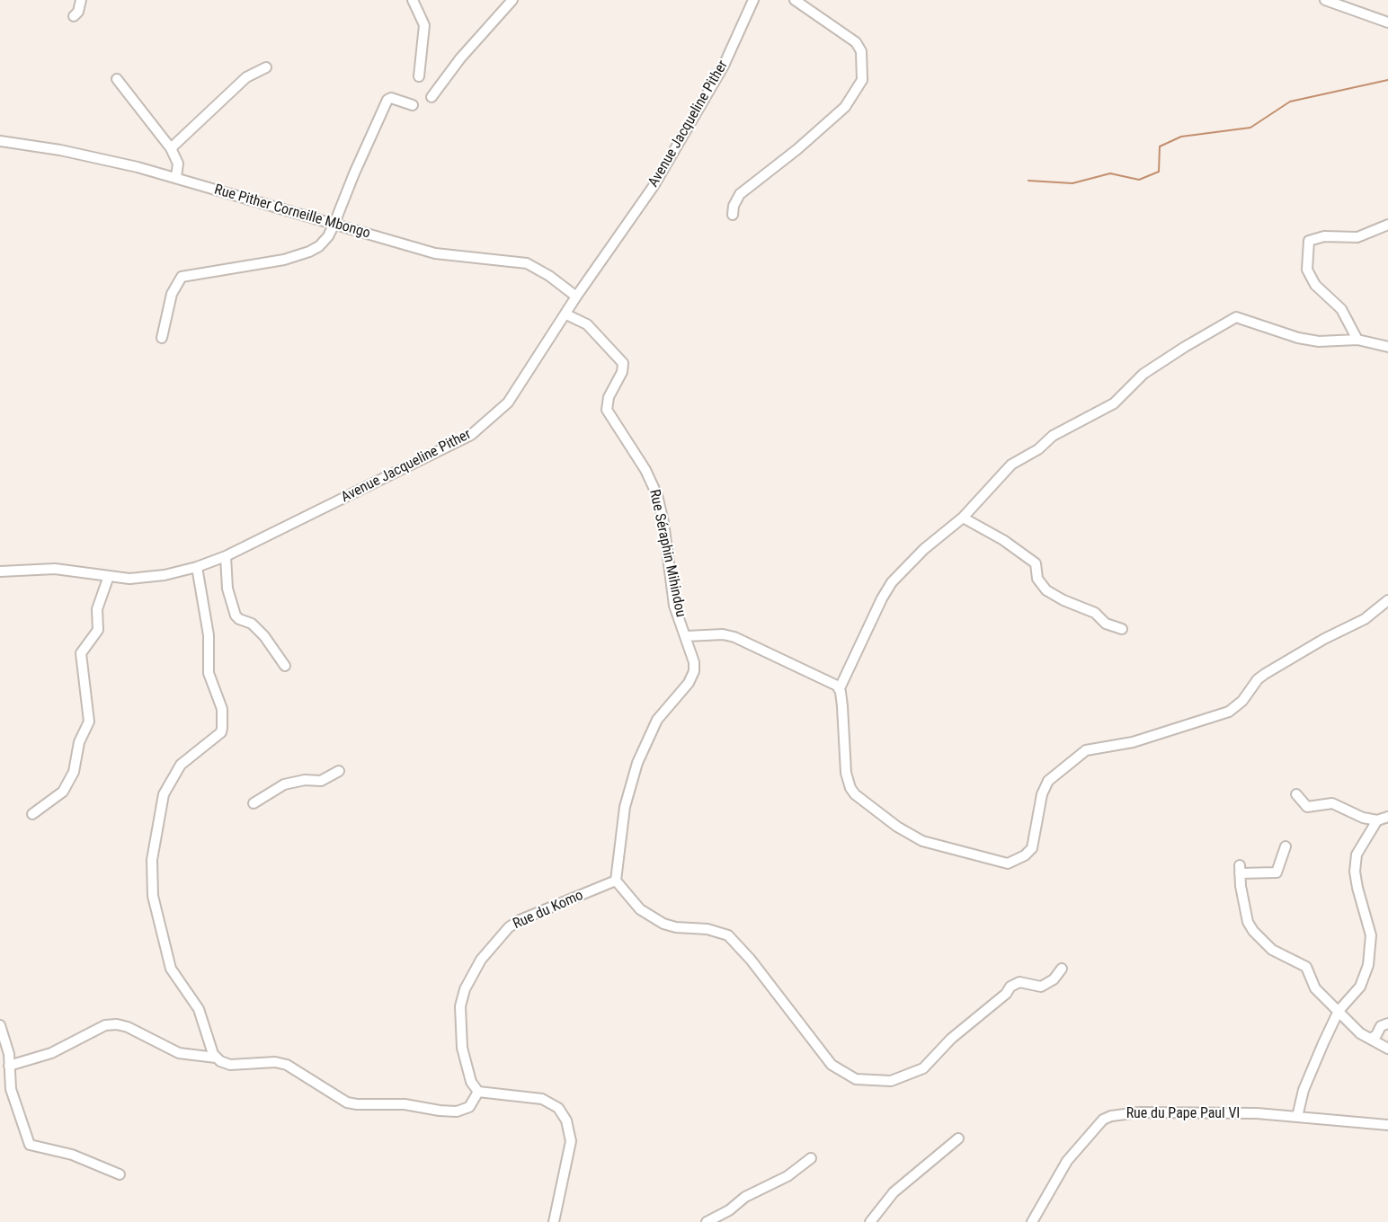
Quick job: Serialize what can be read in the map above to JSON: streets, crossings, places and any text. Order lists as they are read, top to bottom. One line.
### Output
{"streets":{"street":["Avenue Jacqueline Pither","Rue Pither Corneille Mbongo","Rue Séraphin Mihindou","Rue du Komo","Rue du Pape Paul VI"]},"crossings":[["Avenue Jacqueline Pither","Rue Pither Corneille Mbongo"],["Avenue Jacqueline Pither","Rue Séraphin Mihindou"],["Rue Séraphin Mihindou","Rue du Komo"]]}
